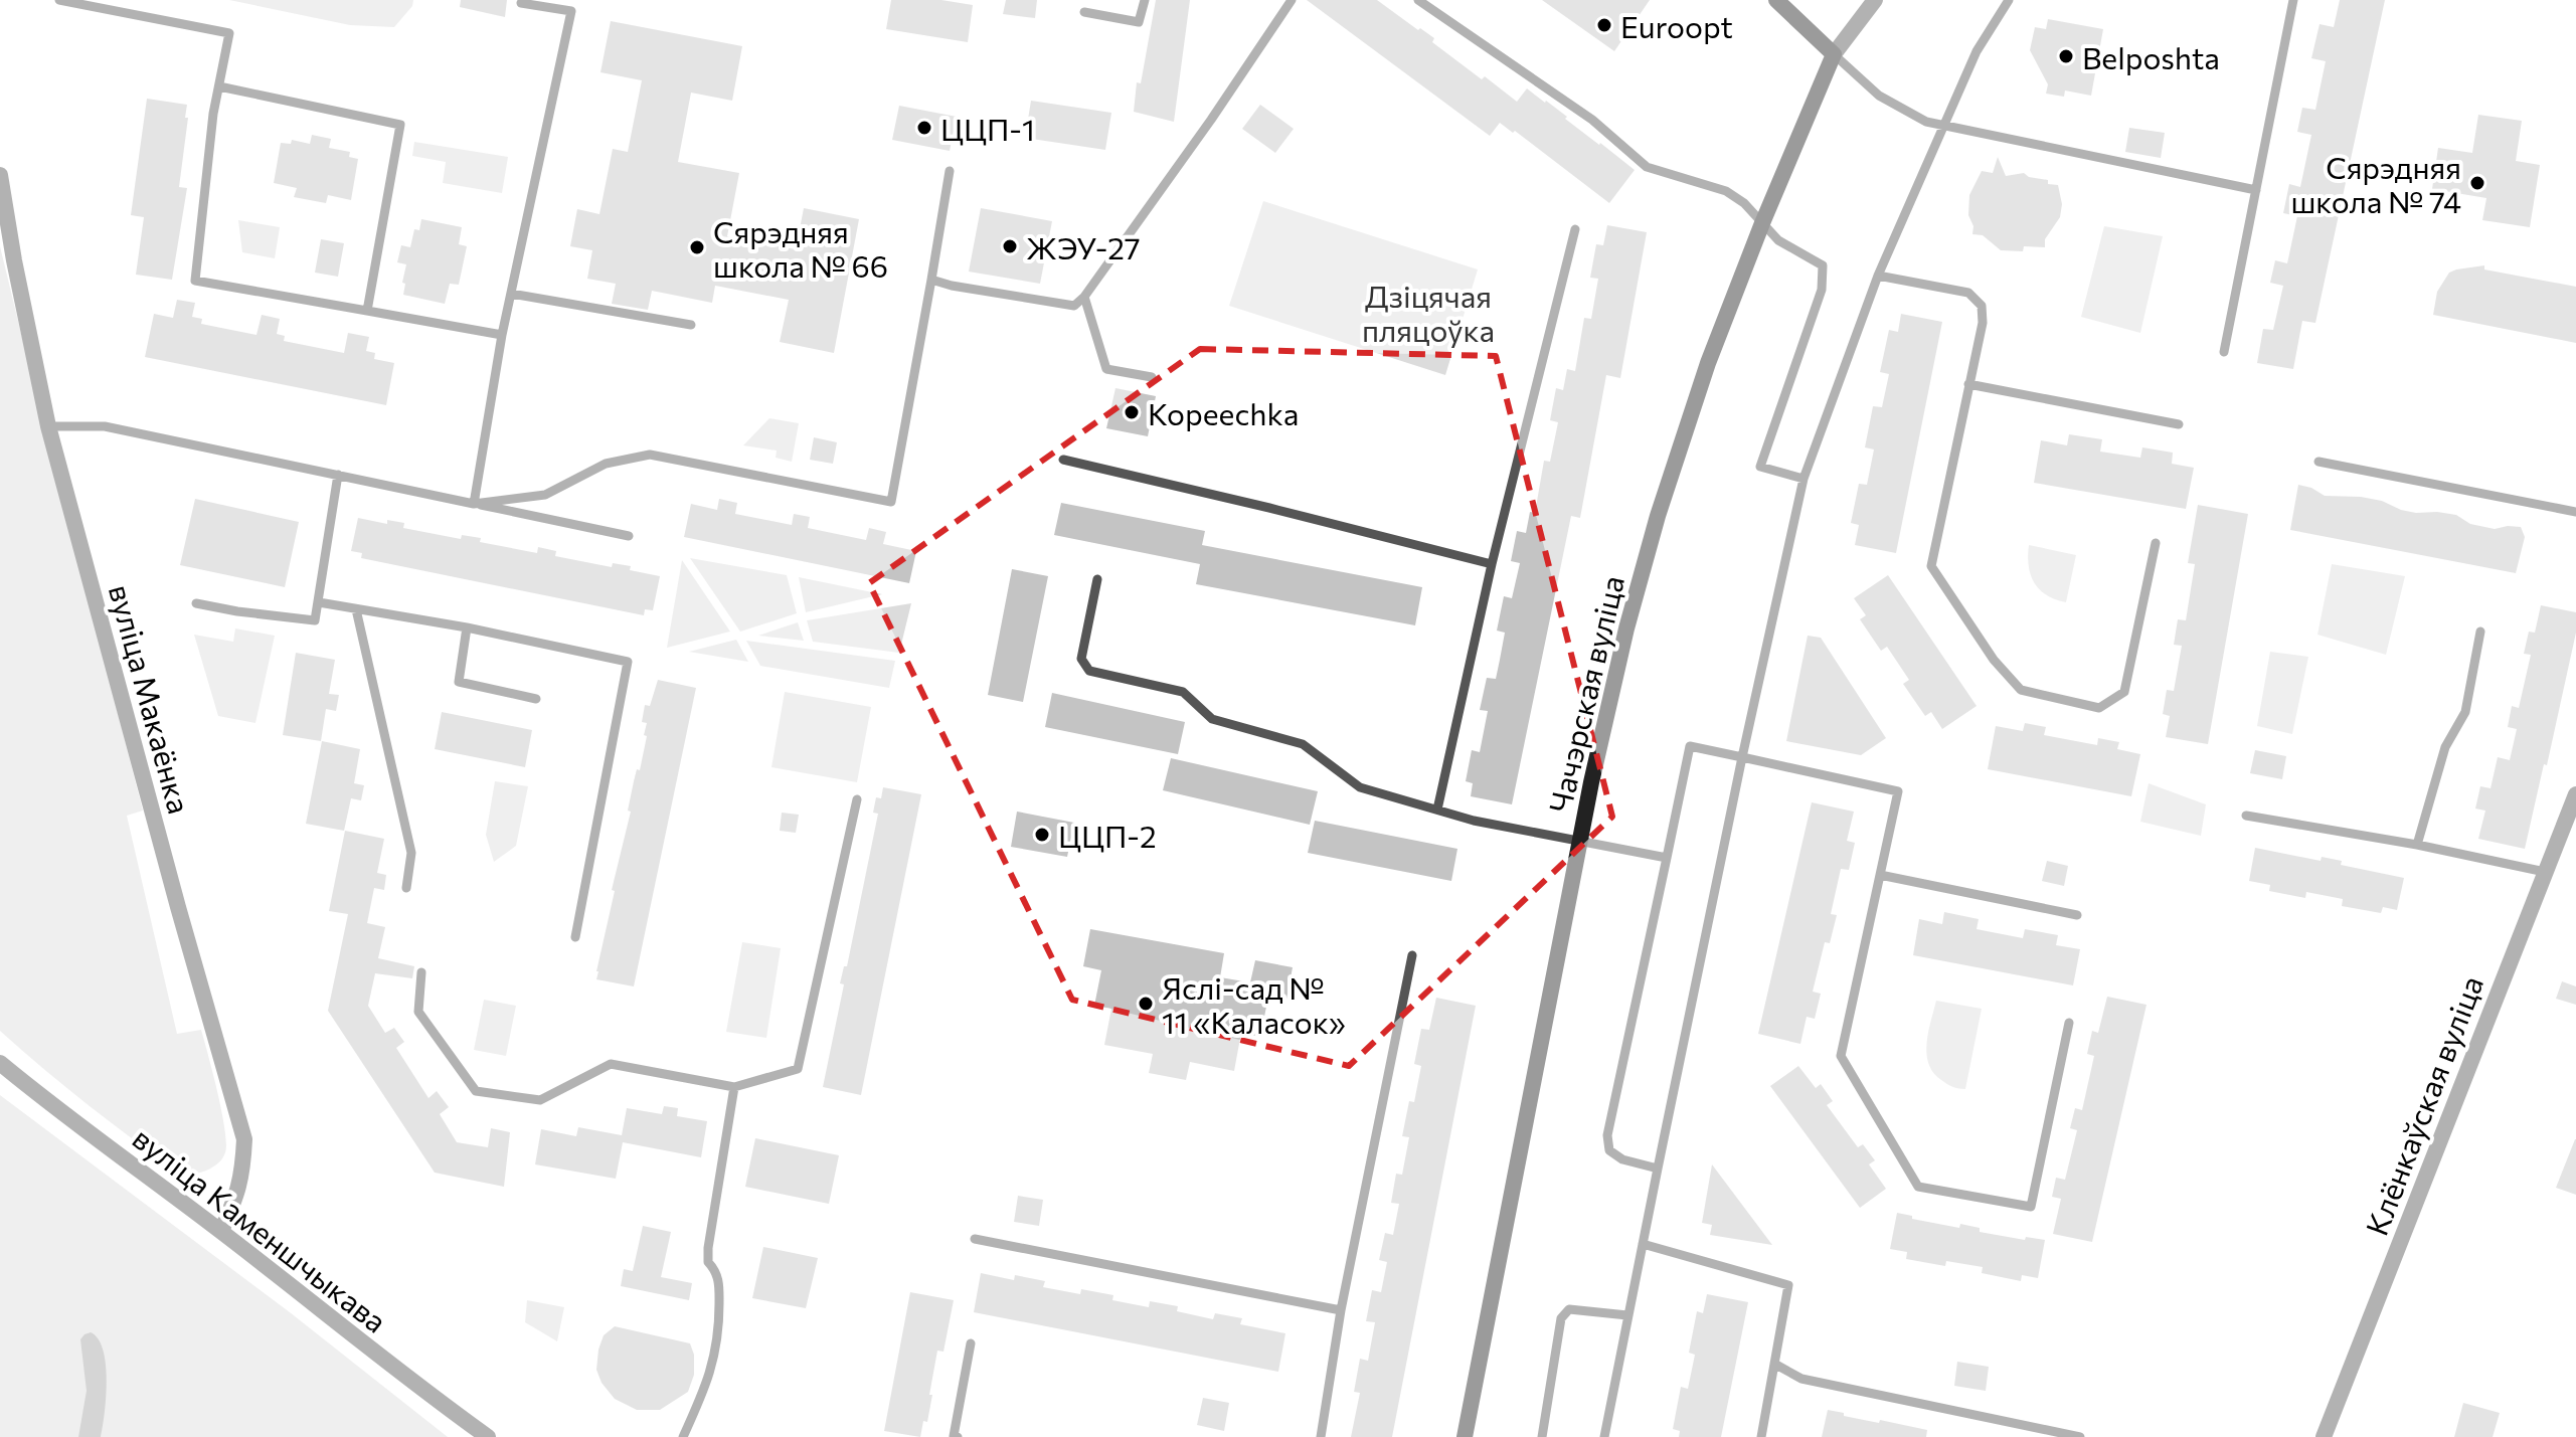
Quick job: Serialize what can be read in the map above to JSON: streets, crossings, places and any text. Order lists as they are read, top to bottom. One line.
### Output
{"streets":{"main road":["Чачэрская вуліца"],"street":["вуліца Макаёнка","Клёнкаўская вуліца","вуліца Каменшчыкава"]},"crossings":[["вуліца Макаёнка","вуліца Каменшчыкава"]],"parks":["Дзіцячая пляцоўка"],"places":["Euroopt","Belposhta","ЦЦП-1","Сярэдняя школа № 74","ЖЭУ-27","Сярэдняя школа № 66","Kopeechka","ЦЦП-2","Яслі-сад № 11 «Каласок»"]}
